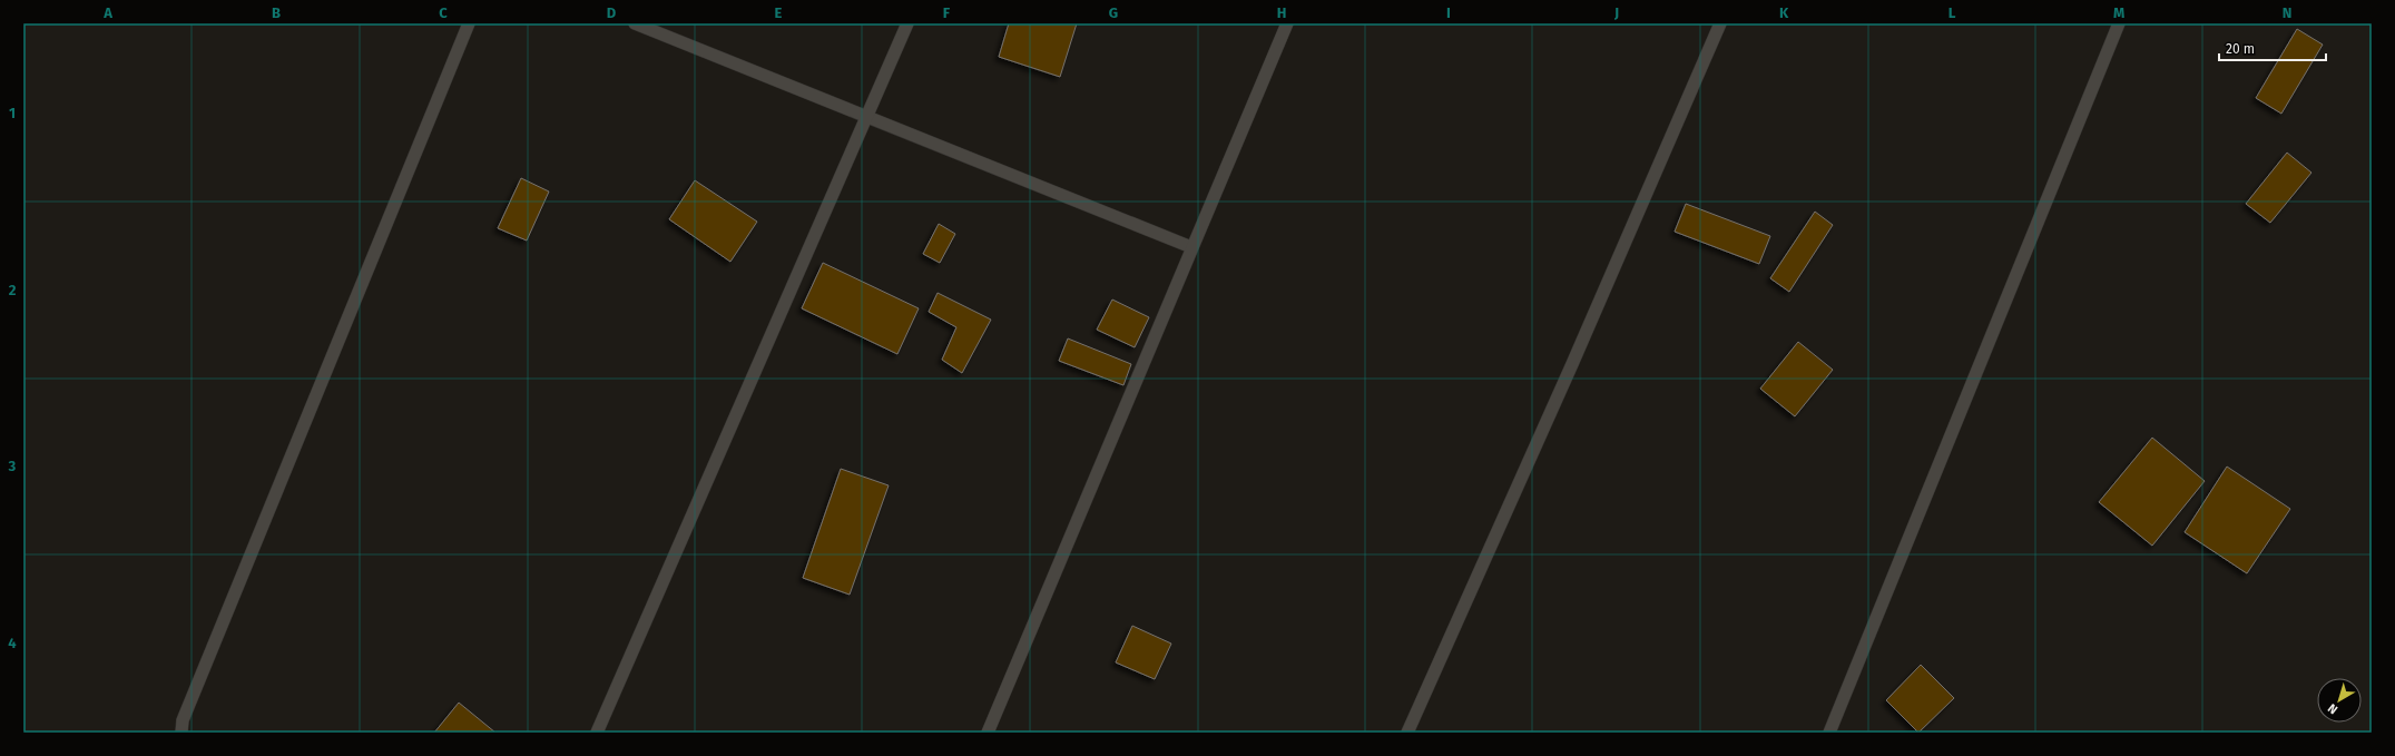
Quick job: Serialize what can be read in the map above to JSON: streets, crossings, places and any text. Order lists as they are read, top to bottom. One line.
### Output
{"scale_bar":"20 m","north":"bottom left","grid":{"columns":["A","B","C","D","E","F","G","H","I","J","K","L","M","N"],"rows":["1","2","3","4"]}}
